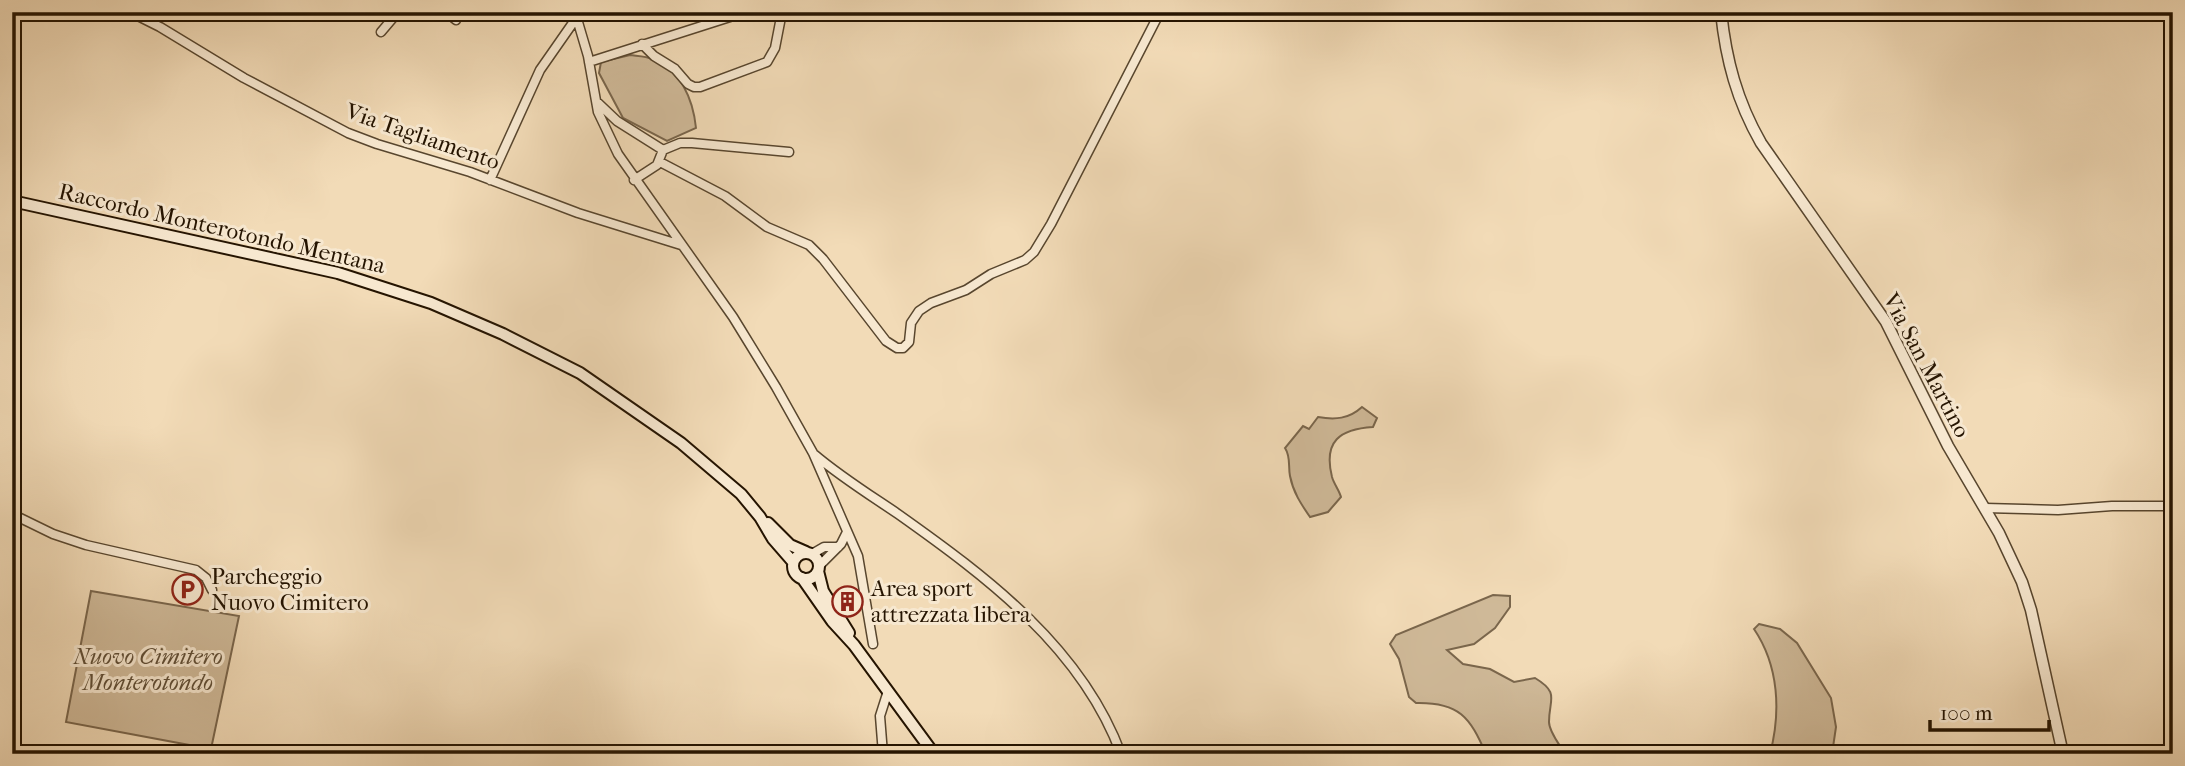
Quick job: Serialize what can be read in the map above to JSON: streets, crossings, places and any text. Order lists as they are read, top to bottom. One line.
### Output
{"streets":{"main road":["Raccordo Monterotondo Mentana"],"street":["Via Tagliamento","Via San Martino"]},"parks":["Nuovo Cimitero Monterotondo"],"places":{"parking":["Parcheggio Nuovo Cimitero"],"building":["Area sport attrezzata libera"]},"scale_bar":"100 m"}
